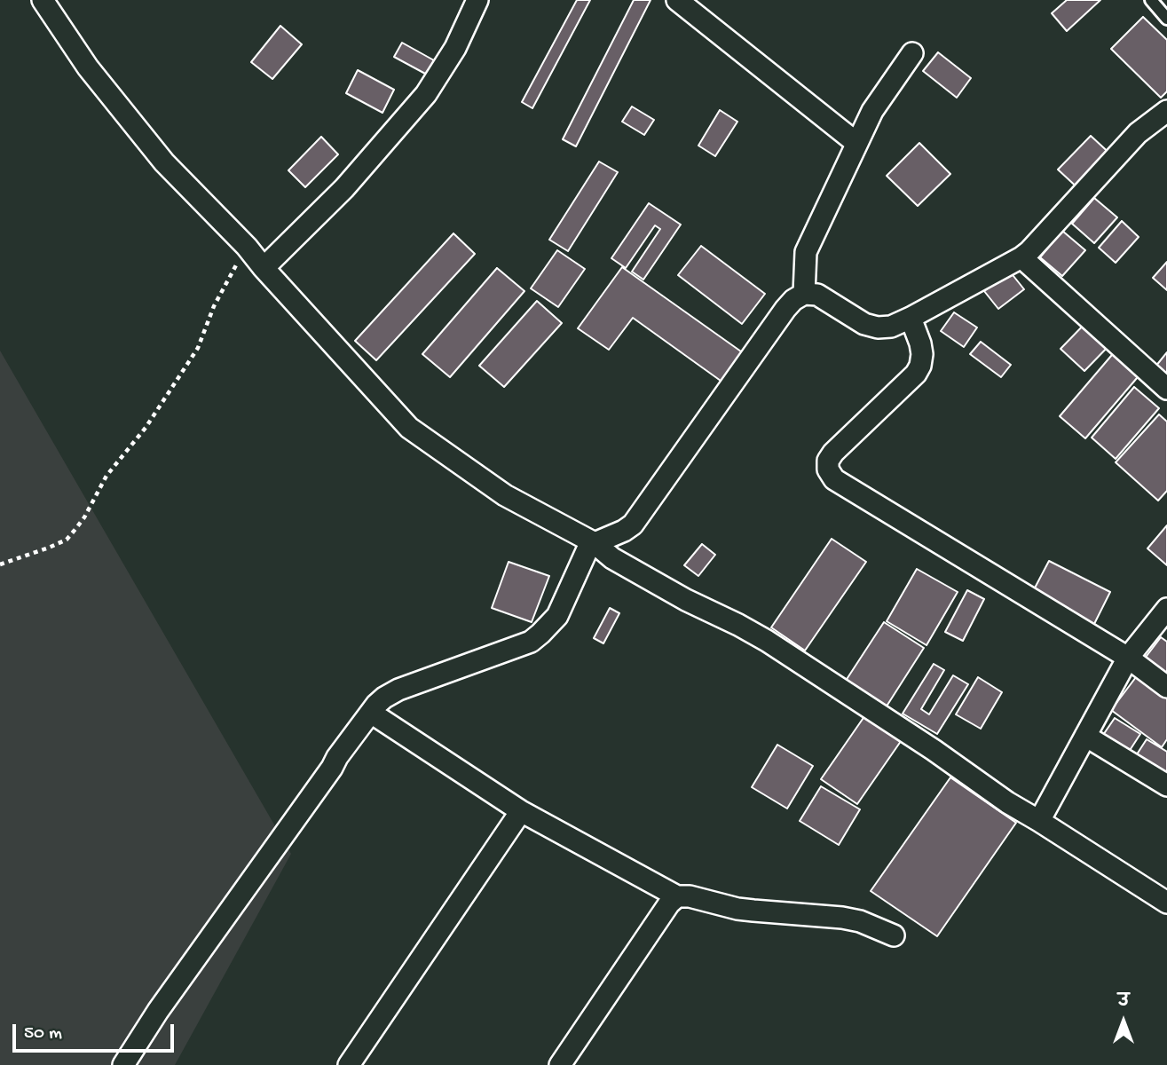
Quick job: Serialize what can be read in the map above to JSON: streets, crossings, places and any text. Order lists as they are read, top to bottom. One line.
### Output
{"scale_bar":"50 m","north":"top"}
